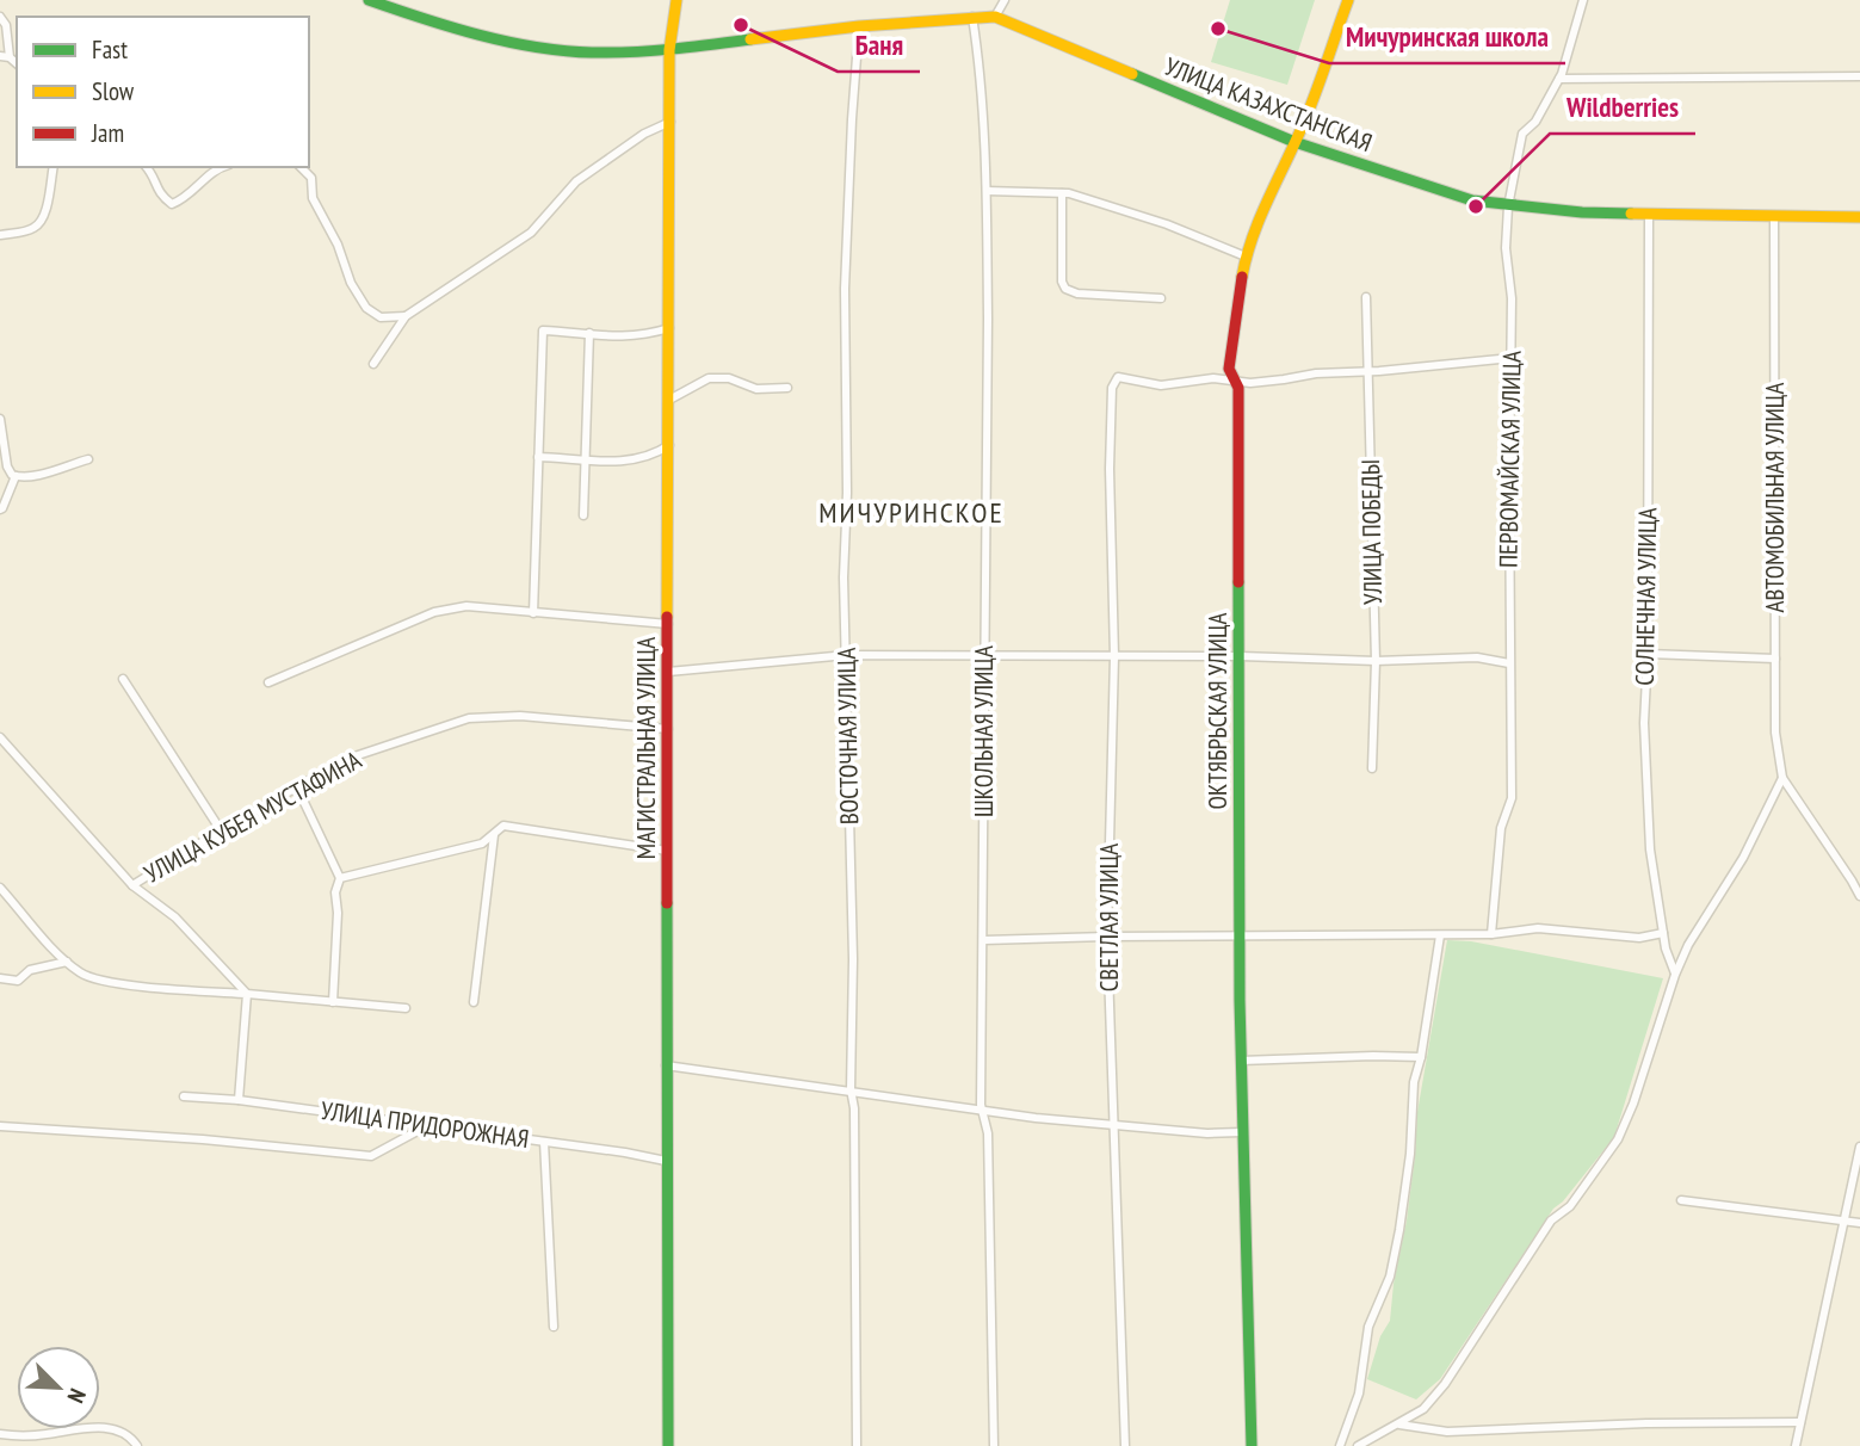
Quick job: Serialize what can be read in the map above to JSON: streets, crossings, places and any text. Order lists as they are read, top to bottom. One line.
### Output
{"streets":{"street":["УЛИЦА КАЗАХСТАНСКАЯ","ПЕРВОМАЙСКАЯ УЛИЦА","АВТОМОБИЛЬНАЯ УЛИЦА","УЛИЦА ПОБЕДЫ","СОЛНЕЧНАЯ УЛИЦА","ОКТЯБРЬСКАЯ УЛИЦА","ШКОЛЬНАЯ УЛИЦА","ВОСТОЧНАЯ УЛИЦА","МАГИСТРАЛЬНАЯ УЛИЦА","УЛИЦА КУБЕЯ МУСТАФИНА","СВЕТЛАЯ УЛИЦА","УЛИЦА ПРИДОРОЖНАЯ"]},"crossings":[["УЛИЦА КАЗАХСТАНСКАЯ","ПЕРВОМАЙСКАЯ УЛИЦА"],["УЛИЦА КАЗАХСТАНСКАЯ","АВТОМОБИЛЬНАЯ УЛИЦА"],["УЛИЦА КАЗАХСТАНСКАЯ","СОЛНЕЧНАЯ УЛИЦА"],["УЛИЦА КАЗАХСТАНСКАЯ","ОКТЯБРЬСКАЯ УЛИЦА"],["УЛИЦА КАЗАХСТАНСКАЯ","ШКОЛЬНАЯ УЛИЦА"],["УЛИЦА КАЗАХСТАНСКАЯ","ВОСТОЧНАЯ УЛИЦА"],["УЛИЦА КАЗАХСТАНСКАЯ","МАГИСТРАЛЬНАЯ УЛИЦА"],["ОКТЯБРЬСКАЯ УЛИЦА","СВЕТЛАЯ УЛИЦА"],["МАГИСТРАЛЬНАЯ УЛИЦА","УЛИЦА КУБЕЯ МУСТАФИНА"],["МАГИСТРАЛЬНАЯ УЛИЦА","УЛИЦА ПРИДОРОЖНАЯ"]],"districts":["МИЧУРИНСКОЕ"],"places":["Баня","Мичуринская школа","Wildberries"],"legend":["Fast","Slow","Jam"],"north":"bottom right"}
